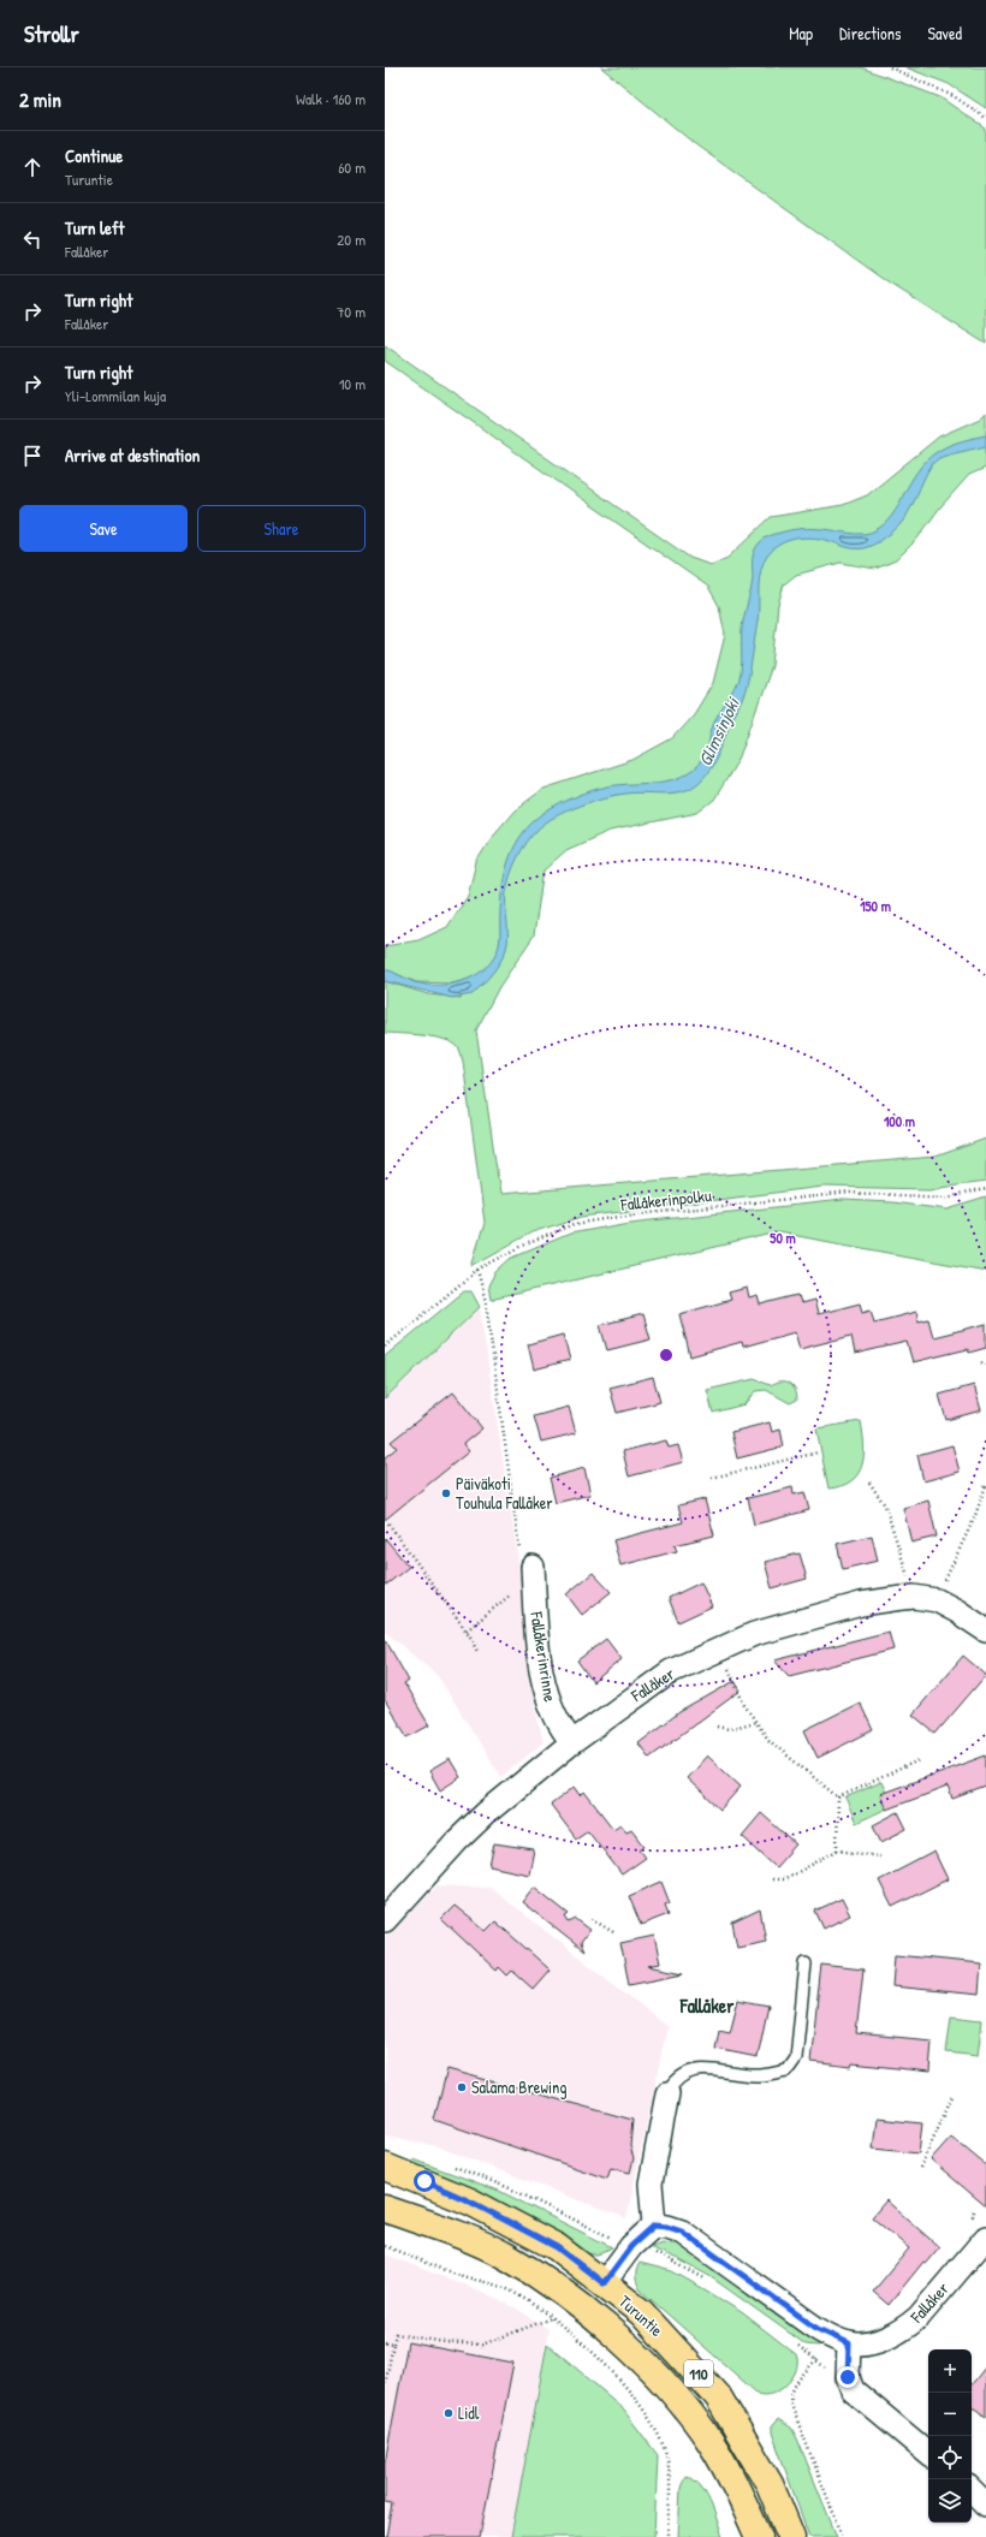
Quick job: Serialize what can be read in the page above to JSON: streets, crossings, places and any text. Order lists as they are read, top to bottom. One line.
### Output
{"streets":{"main road":["Turuntie","110"],"street":["Fallåkerinrinne","Fallåker"],"path":["Fallåkerinpolku"]},"crossings":[["Fallåkerinrinne","Fallåker"]],"districts":["Fallåker"],"water":["Glimsinjoki"],"places":["Päiväkoti Touhula Fallåker","Salama Brewing","Lidl"],"page":{"header":"Strollr","nav":["Map","Directions","Saved"],"heading":["2 min","Walk · 160 m"],"list":[["Continue","Turuntie","60 m"],["Turn left","Fallåker","20 m"],["Turn right","Fallåker","70 m"],["Turn right","Yli-Lommilan kuja","10 m"],"Arrive at destination"],"buttons":["Save","Share"],"map_buttons":["+","−"]},"rings":["150 m","100 m","50 m"]}
